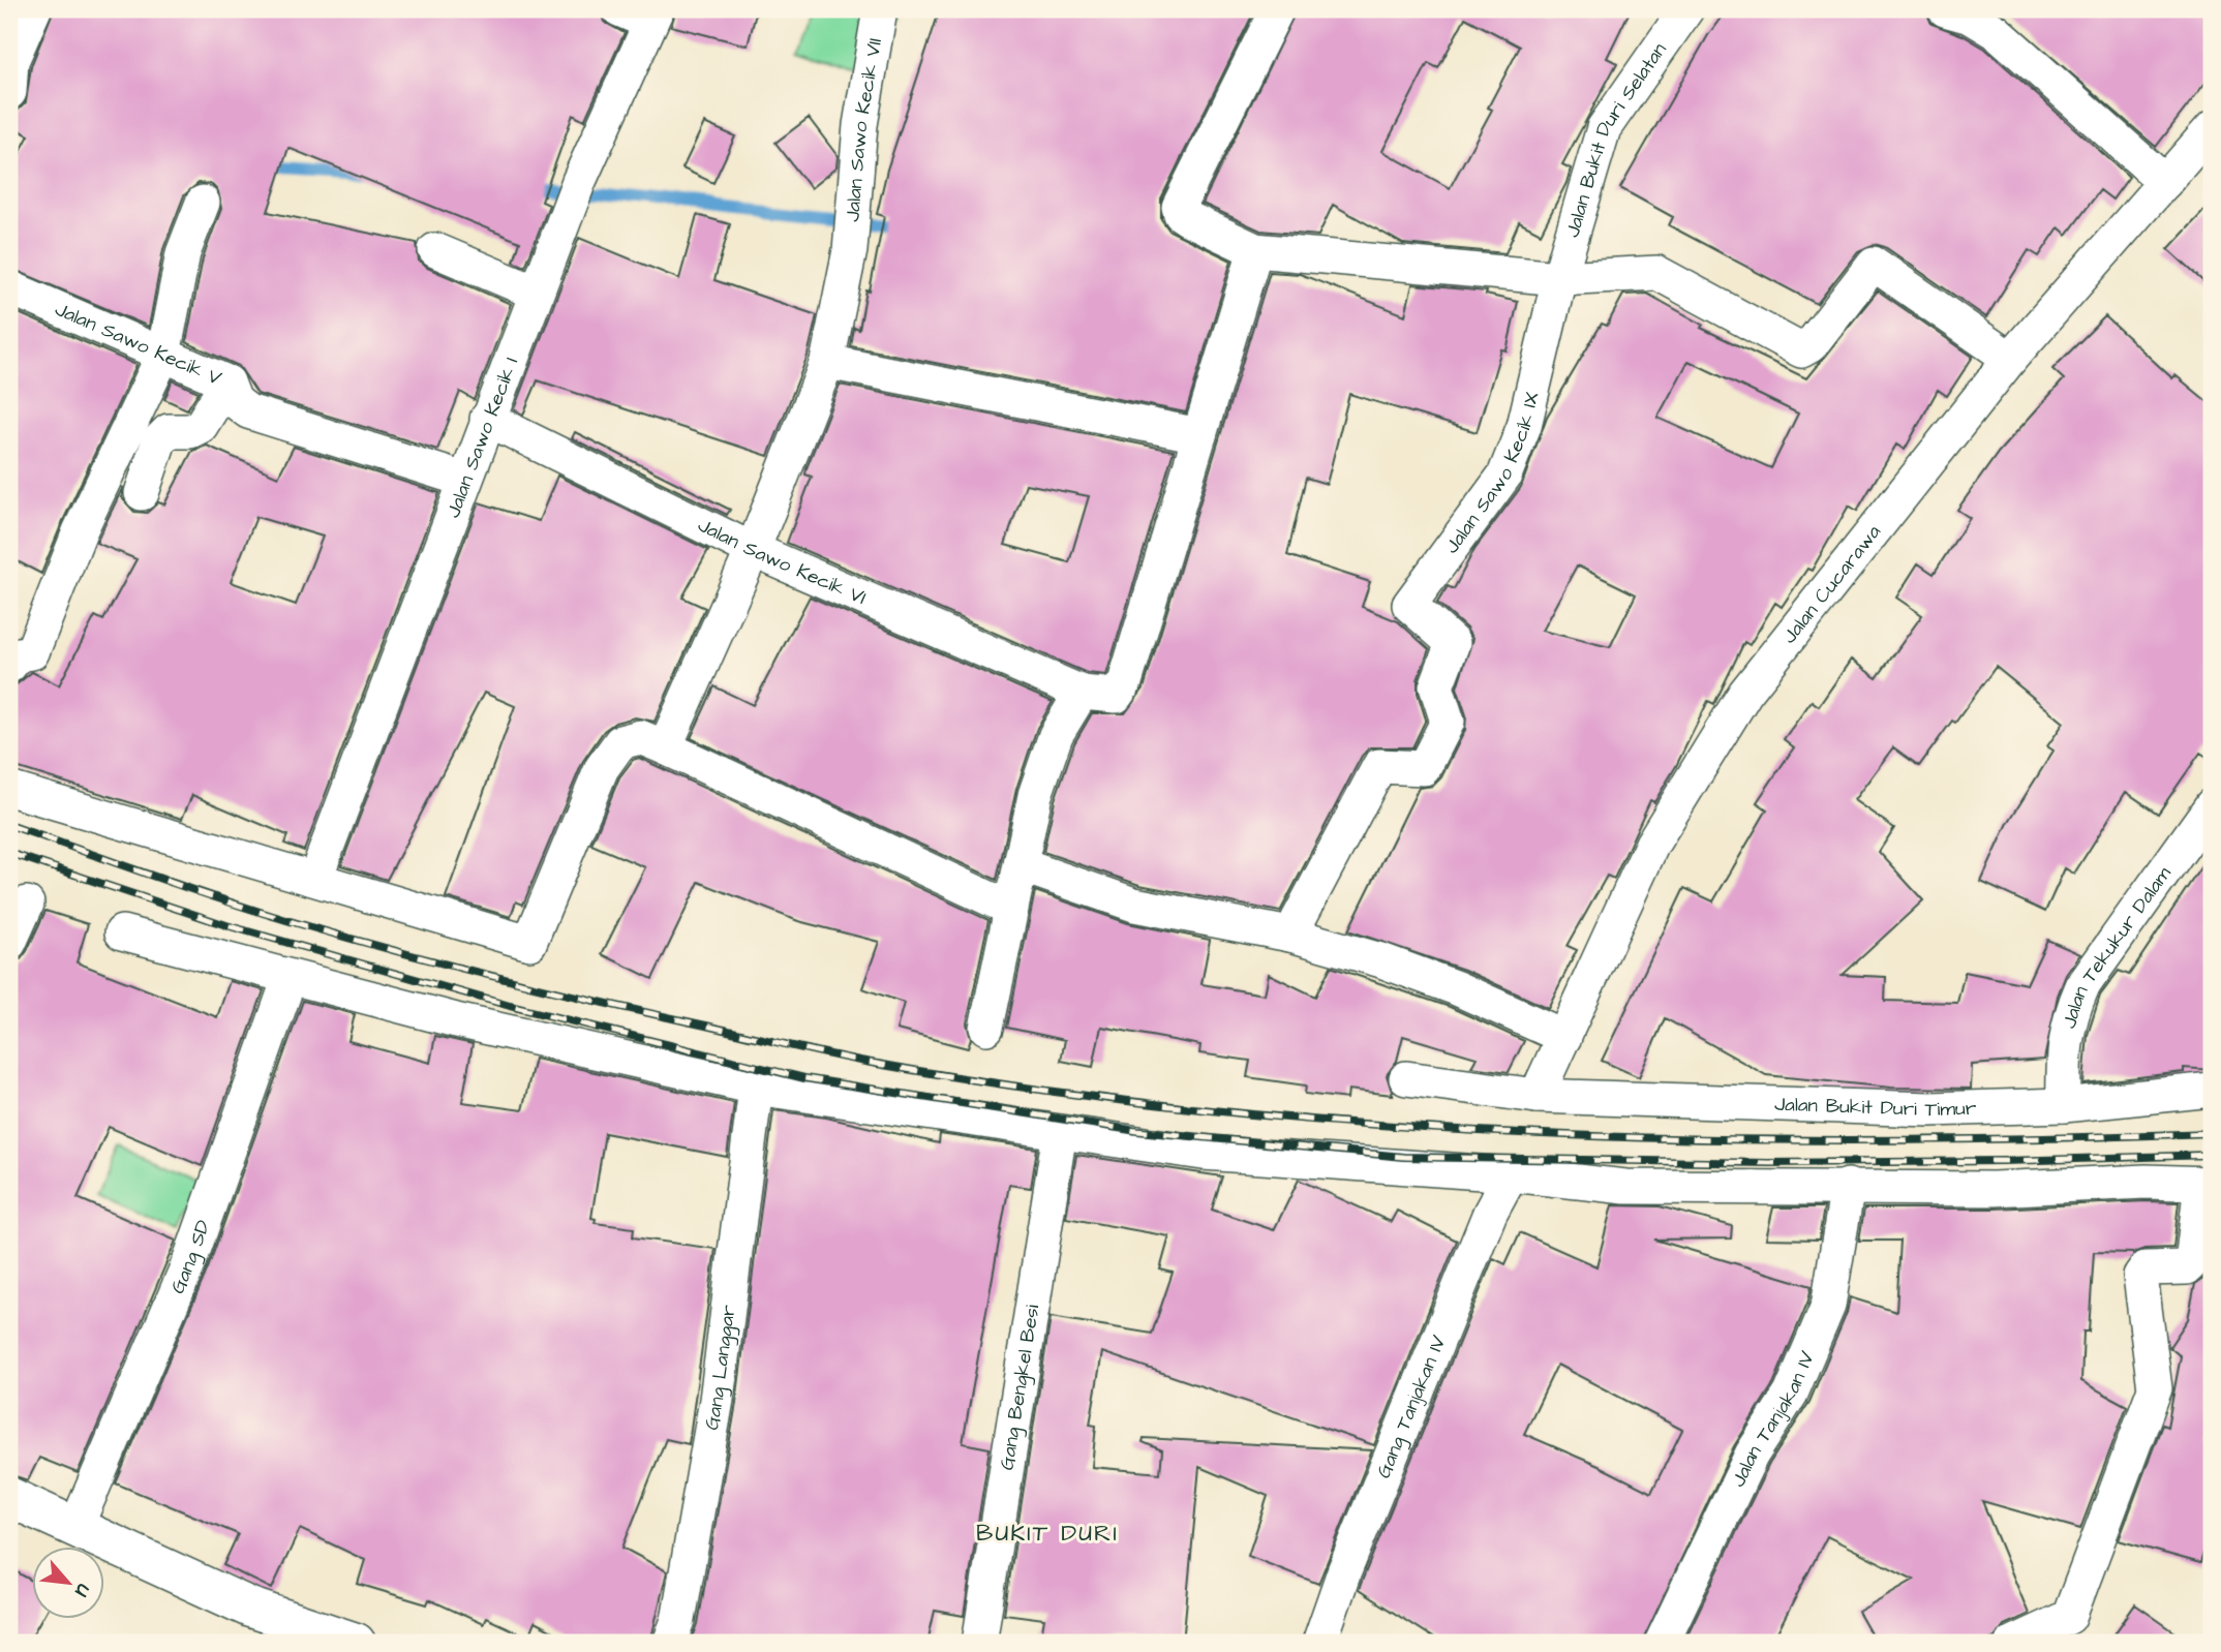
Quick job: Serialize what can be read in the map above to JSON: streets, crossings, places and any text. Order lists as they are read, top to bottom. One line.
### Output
{"streets":{"street":["Jalan Sawo Kecik VII","Jalan Bukit Duri Selatan","Jalan Sawo Kecik V","Jalan Sawo Kecik I","Jalan Sawo Kecik IX","Jalan Sawo Kecik VI","Jalan Cucarawa","Jalan Tekukur Dalam","Jalan Bukit Duri Timur","Gang SD","Gang Langgar","Gang Bengkel Besi","Gang Tanjakan IV","Jalan Tanjakan IV"]},"crossings":[["Jalan Sawo Kecik VII","Jalan Sawo Kecik VI"],["Jalan Bukit Duri Selatan","Jalan Sawo Kecik IX"],["Jalan Sawo Kecik V","Jalan Sawo Kecik I"],["Jalan Sawo Kecik I","Jalan Sawo Kecik VI"],["Jalan Cucarawa","Jalan Bukit Duri Timur"],["Jalan Tekukur Dalam","Jalan Bukit Duri Timur"]],"districts":["BUKIT DURI"],"north":"bottom right"}
